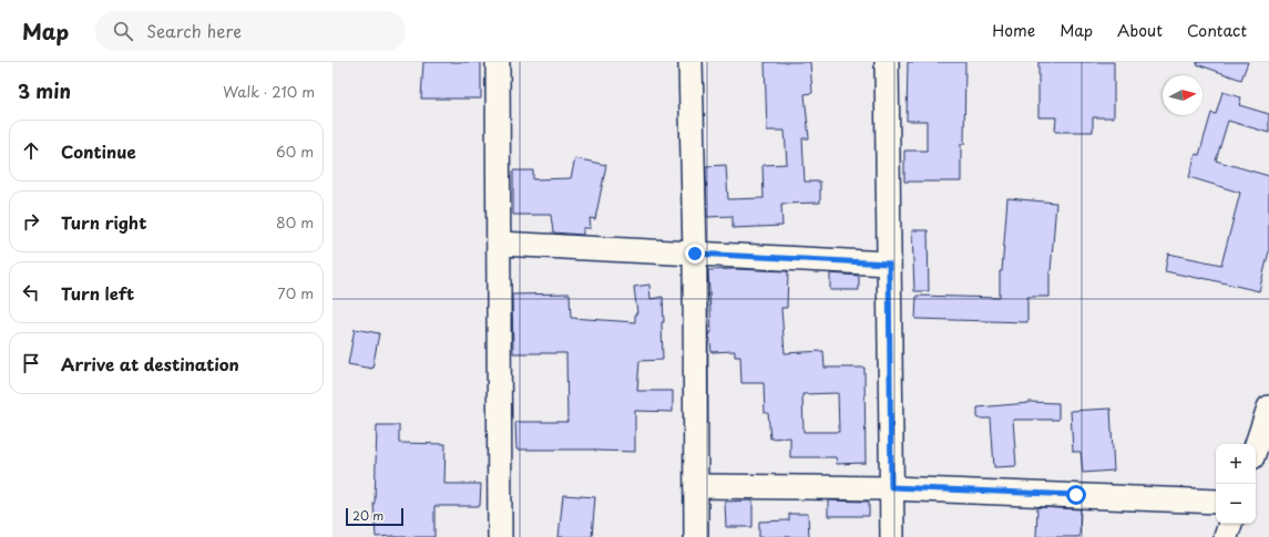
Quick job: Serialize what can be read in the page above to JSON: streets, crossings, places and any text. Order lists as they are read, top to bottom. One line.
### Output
{"scale_bar":"20 m","north":"right","page":{"header":"Map","search":"Search here","nav":["Home","Map","About","Contact"],"heading":["3 min","Walk · 210 m"],"list":[["Continue","60 m"],["Turn right","80 m"],["Turn left","70 m"],"Arrive at destination"],"map_buttons":["+","−"],"scale":"20 m"}}
